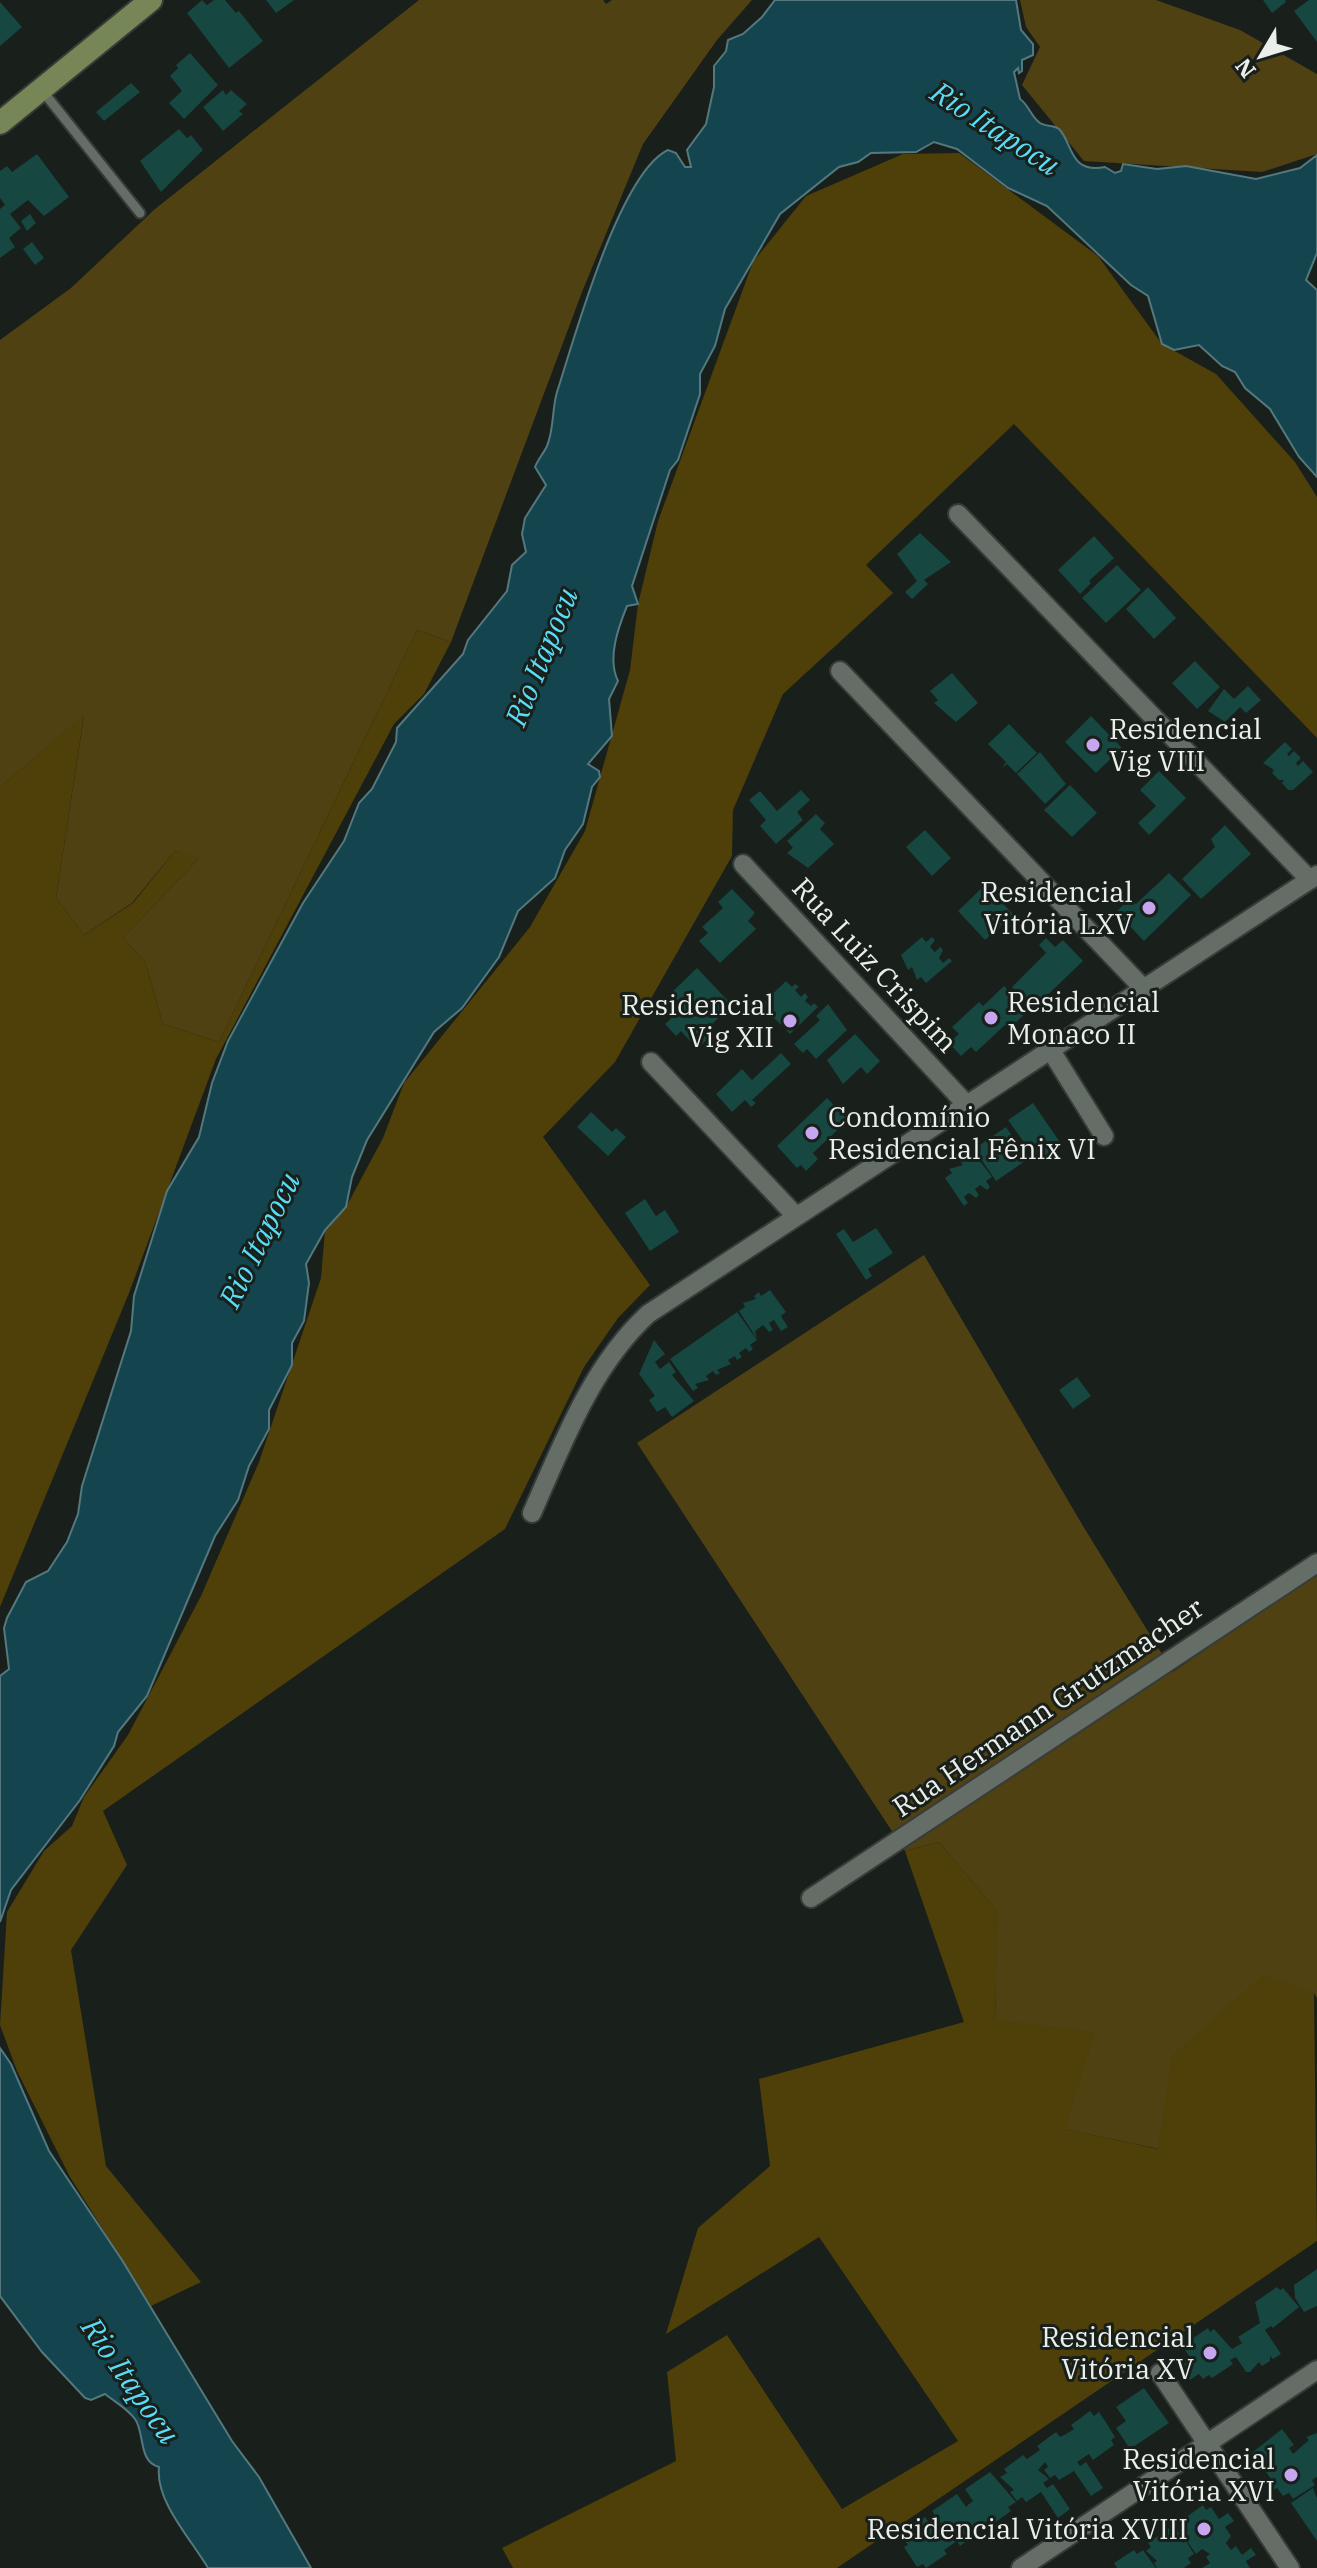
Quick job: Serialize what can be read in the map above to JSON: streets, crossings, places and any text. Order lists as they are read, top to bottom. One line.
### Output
{"streets":{"street":["Rua Luiz Crispim","Rua Hermann Grutzmacher"]},"water":["Rio Itapocu"],"places":["Residencial Vig VIII","Residencial Vitória LXV","Residencial Monaco II","Residencial Vig XII","Condomínio Residencial Fênix VI","Residencial Vitória XV","Residencial Vitória XVI","Residencial Vitória XVIII"],"north":"bottom left"}
